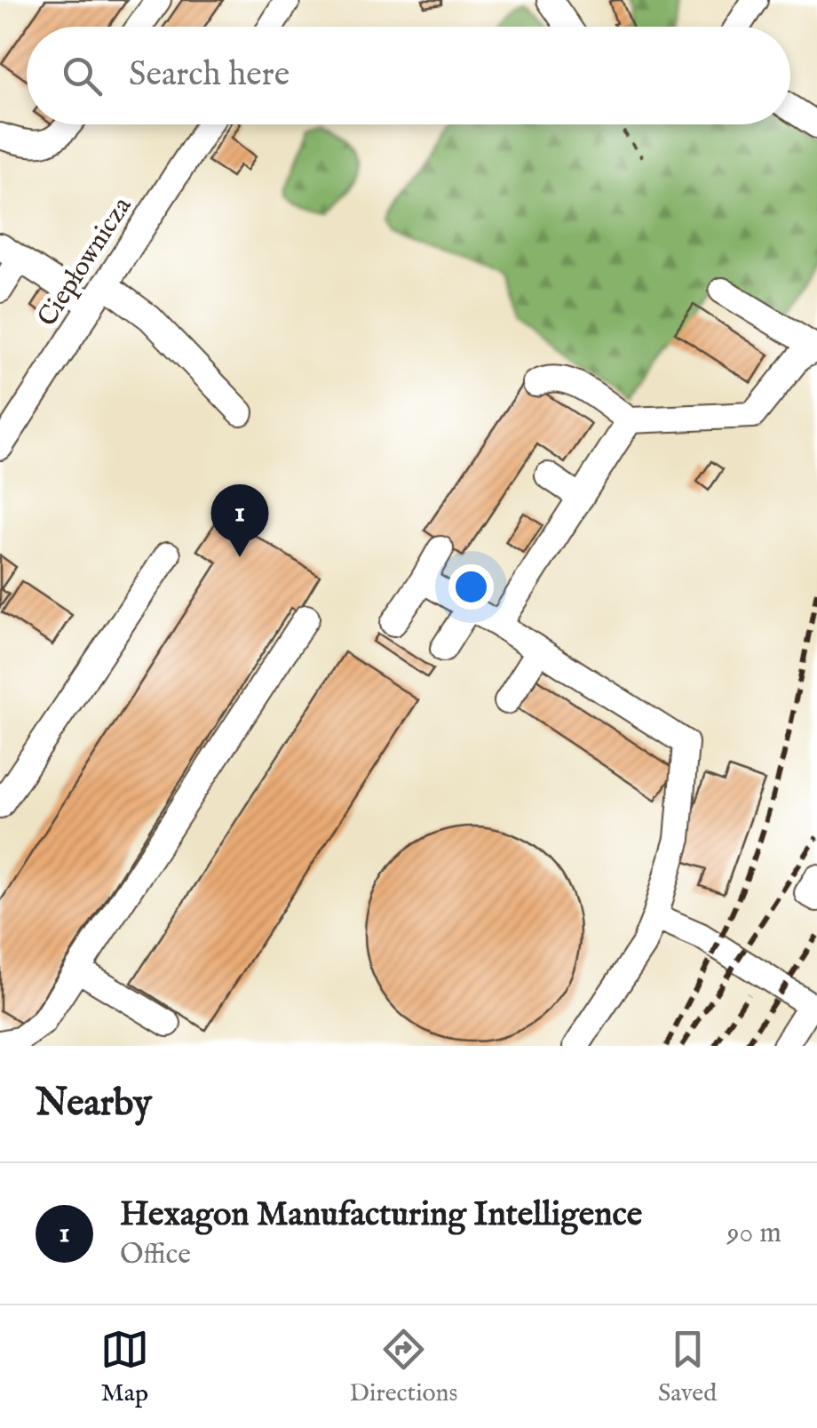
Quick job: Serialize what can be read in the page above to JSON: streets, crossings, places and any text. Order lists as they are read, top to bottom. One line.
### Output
{"streets":{"street":["Ciepłownicza"]},"page":{"search":"Search here","pins":"1","heading":"Nearby","list":[{"mark":"1","name":"Hexagon Manufacturing Intelligence","note":"Office","value":"90 m"}],"nav":["Map","Directions","Saved"]}}
